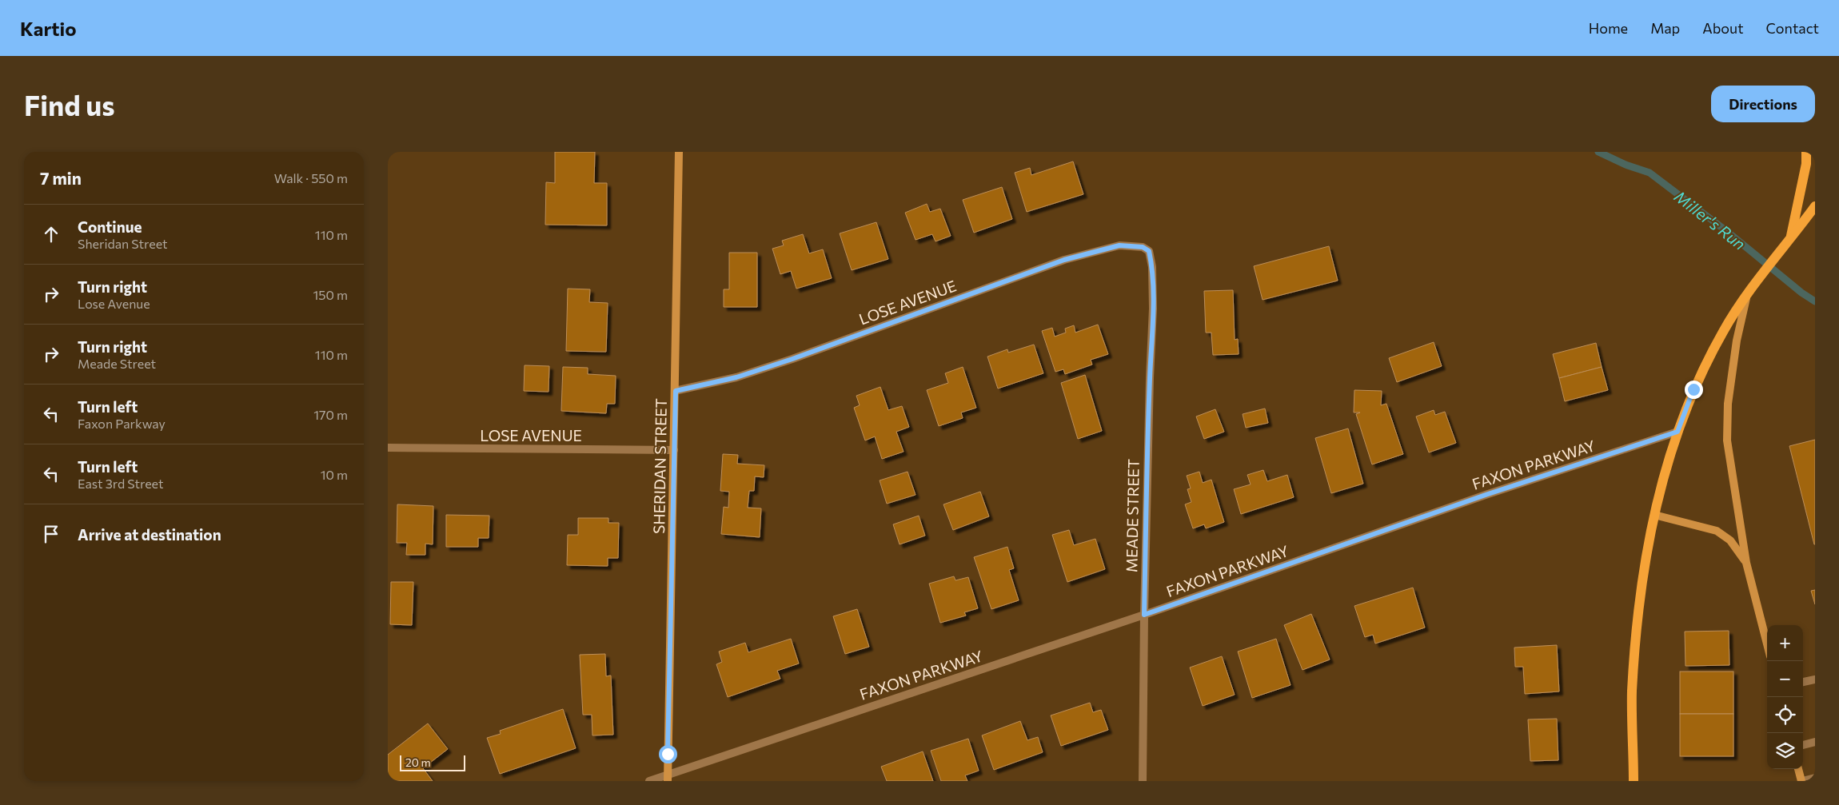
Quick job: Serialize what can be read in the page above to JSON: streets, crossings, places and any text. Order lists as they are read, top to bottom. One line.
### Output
{"streets":{"street":["LOSE AVENUE","FAXON PARKWAY","SHERIDAN STREET","MEADE STREET"]},"crossings":[["LOSE AVENUE","SHERIDAN STREET"],["LOSE AVENUE","MEADE STREET"],["FAXON PARKWAY","SHERIDAN STREET"],["FAXON PARKWAY","MEADE STREET"]],"water":["Miller's Run"],"scale_bar":"20 m","page":{"header":"Kartio","nav":["Home","Map","About","Contact"],"buttons":"Directions","title":"Find us","heading":["7 min","Walk · 550 m"],"list":[["Continue","Sheridan Street","110 m"],["Turn right","Lose Avenue","150 m"],["Turn right","Meade Street","110 m"],["Turn left","Faxon Parkway","170 m"],["Turn left","East 3rd Street","10 m"],"Arrive at destination"],"map_buttons":["+","−"],"scale":"20 m"}}
